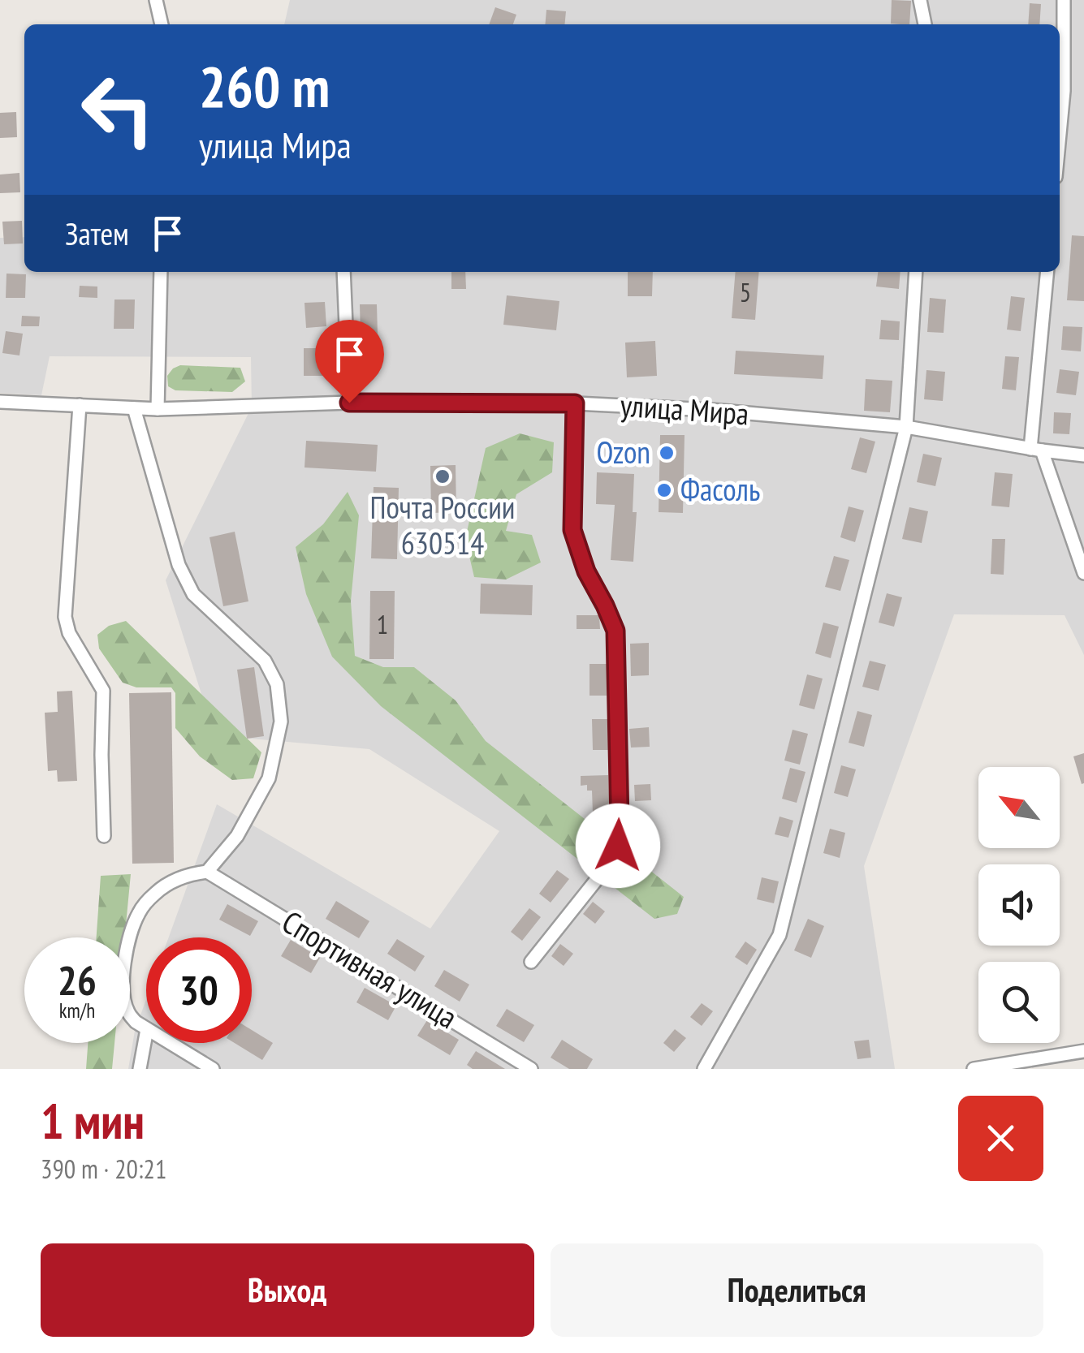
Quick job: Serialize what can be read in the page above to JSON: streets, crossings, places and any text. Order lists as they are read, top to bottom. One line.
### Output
{"streets":{"street":["улица Мира","Спортивная улица"]},"places":["Ozon","Почта России 630514","Фасоль"],"house_numbers":["5","1"],"north":"top left","page":{"turn":["260 m","улица Мира"],"then":"Затем","speed":"26 km/h","limit":"30","heading":["1 мин","390 m · 20:21"],"buttons":["Выход","Поделиться"]}}
